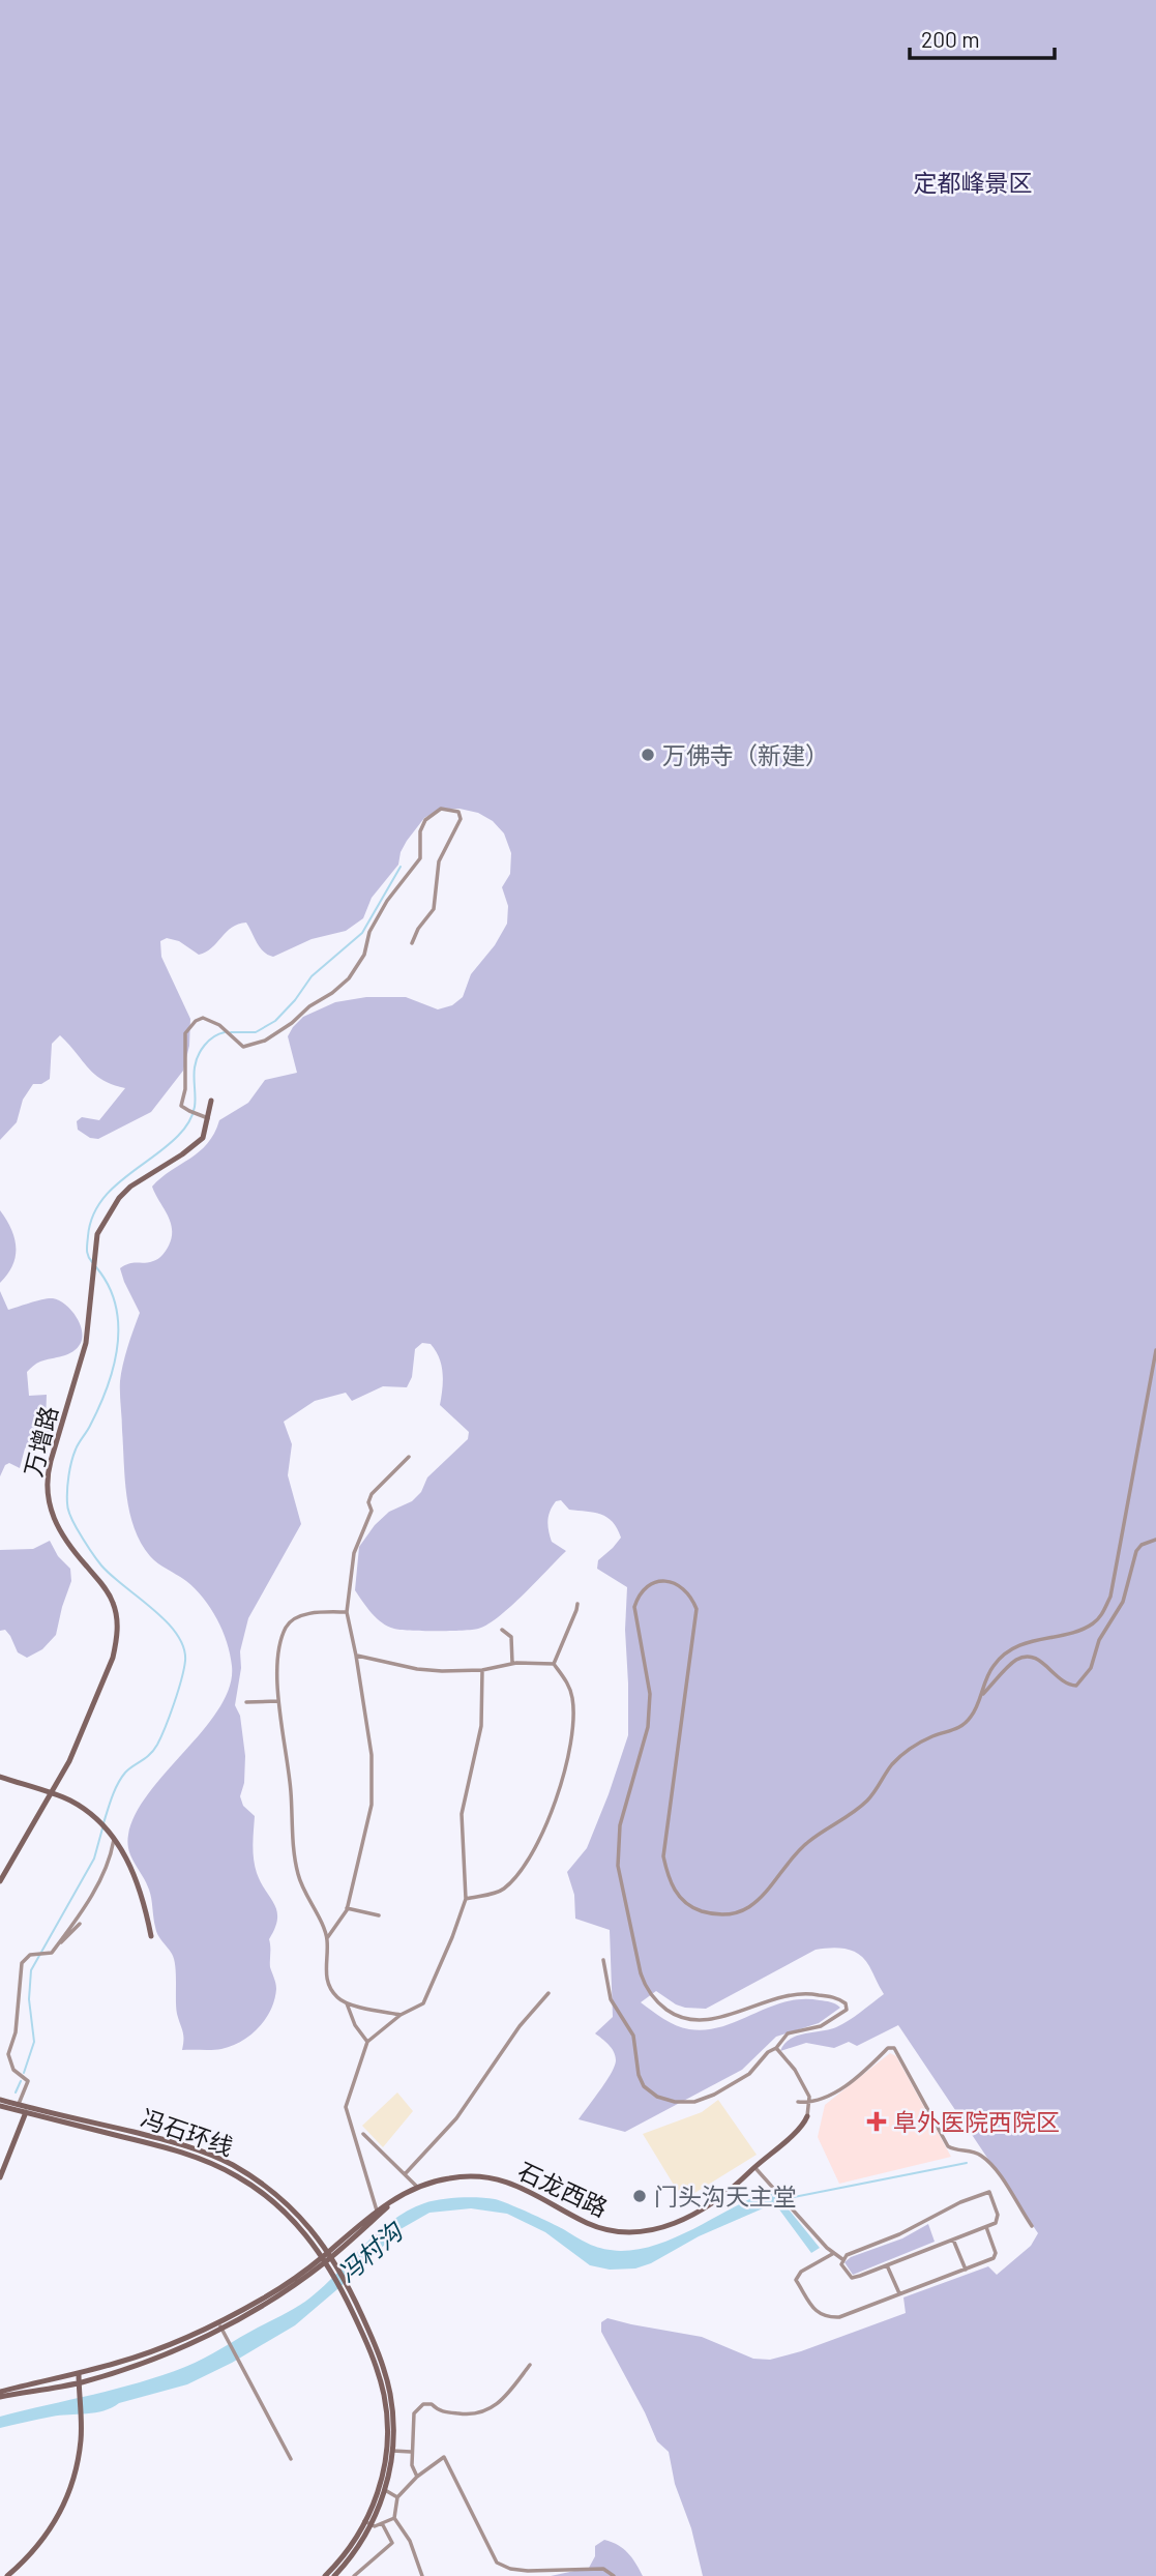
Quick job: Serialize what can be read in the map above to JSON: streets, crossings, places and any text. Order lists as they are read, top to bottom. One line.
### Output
{"streets":{"main road":["万增路","冯石环线","石龙西路"]},"crossings":[["冯石环线","石龙西路"]],"water":["冯村沟"],"parks":["定都峰景区"],"places":{"other":["万佛寺（新建）","门头沟天主堂"],"health":["阜外医院西院区"]},"scale_bar":"200 m"}
